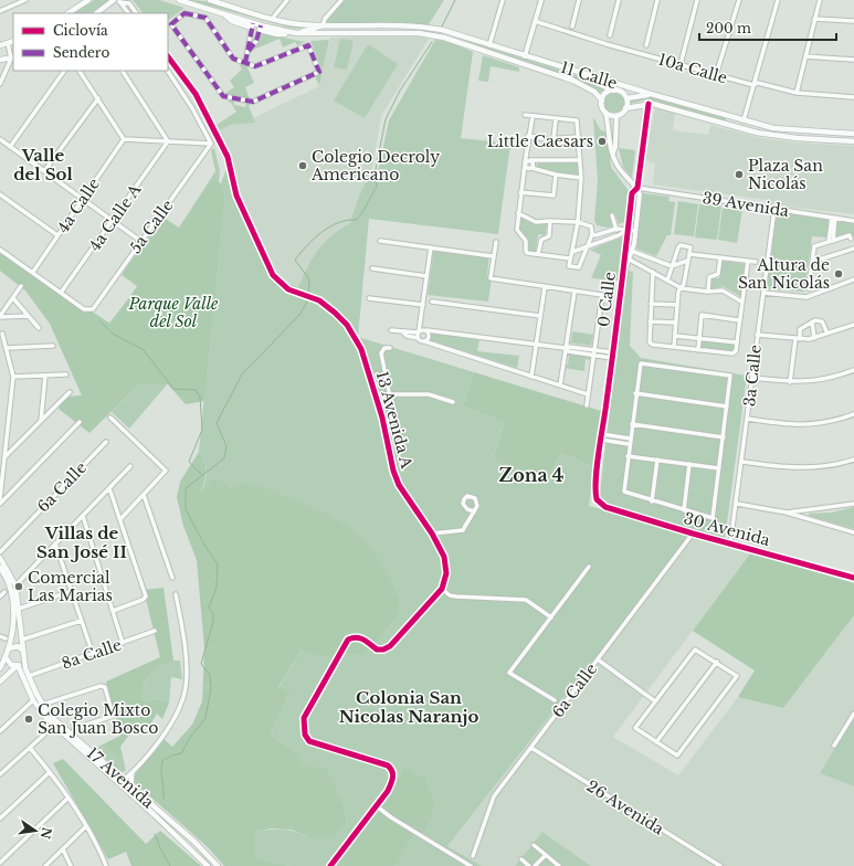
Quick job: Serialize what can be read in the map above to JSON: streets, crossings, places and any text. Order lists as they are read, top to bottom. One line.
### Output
{"streets":{"main road":["11 Calle","17 Avenida"],"street":["10a Calle","39 Avenida","4a Calle","4a Calle A","5a Calle","0 Calle","3a Calle","13 Avenida A","6a Calle","30 Avenida","8a Calle","26 Avenida"]},"crossings":[["11 Calle","0 Calle"],["39 Avenida","0 Calle"],["39 Avenida","3a Calle"],["4a Calle A","5a Calle"],["0 Calle","30 Avenida"],["3a Calle","30 Avenida"],["6a Calle","30 Avenida"],["6a Calle","26 Avenida"],["8a Calle","17 Avenida"]],"districts":["Valle del Sol","Zona 4","Villas de San José II","Colonia San Nicolas Naranjo"],"parks":["Parque Valle del Sol"],"places":["Little Caesars","Colegio Decroly Americano","Plaza San Nicolás","Altura de San Nicolás","Comercial Las Marias","Colegio Mixto San Juan Bosco"],"legend":["Ciclovía","Sendero"],"scale_bar":"200 m","north":"right"}
